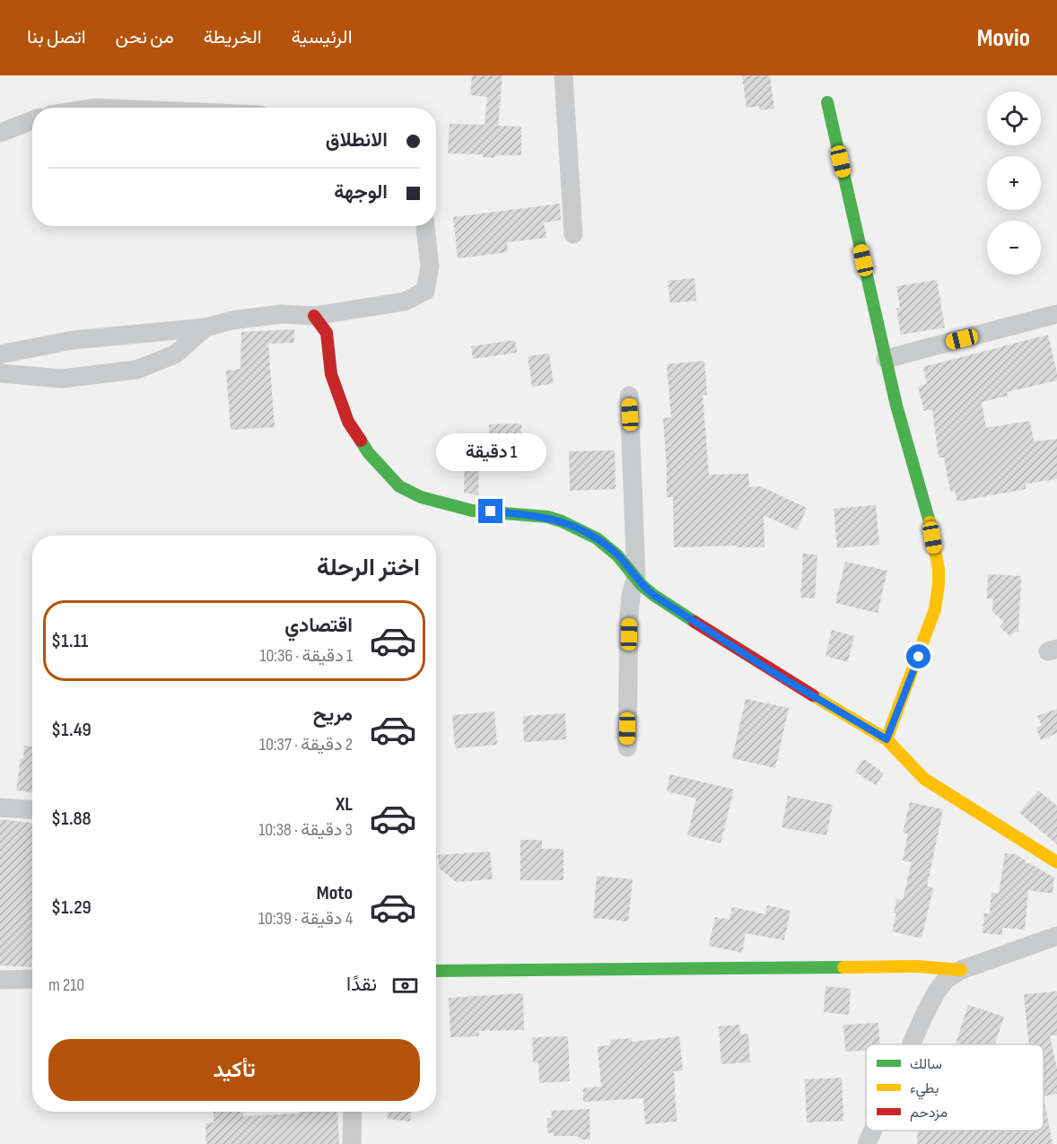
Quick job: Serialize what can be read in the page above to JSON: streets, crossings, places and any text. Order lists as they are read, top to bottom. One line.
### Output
{"legend":["سالك","بطيء","مزدحم"],"page":{"header":"Movio","nav":["الرئيسية","الخريطة","من نحن","اتصل بنا"],"map_buttons":["+","−"],"banner":["الانطلاق","الوجهة"],"bubble":"1 دقيقة","heading":"اختر الرحلة","list":[{"name":"اقتصادي","note":"1 دقيقة · 10:36","value":"$1.11"},{"name":"مريح","note":"2 دقيقة · 10:37","value":"$1.49"},{"name":"XL","note":"3 دقيقة · 10:38","value":"$1.88"},{"name":"Moto","note":"4 دقيقة · 10:39","value":"$1.29"}],"pay":["نقدًا","210 m"],"buttons":"تأكيد"}}
